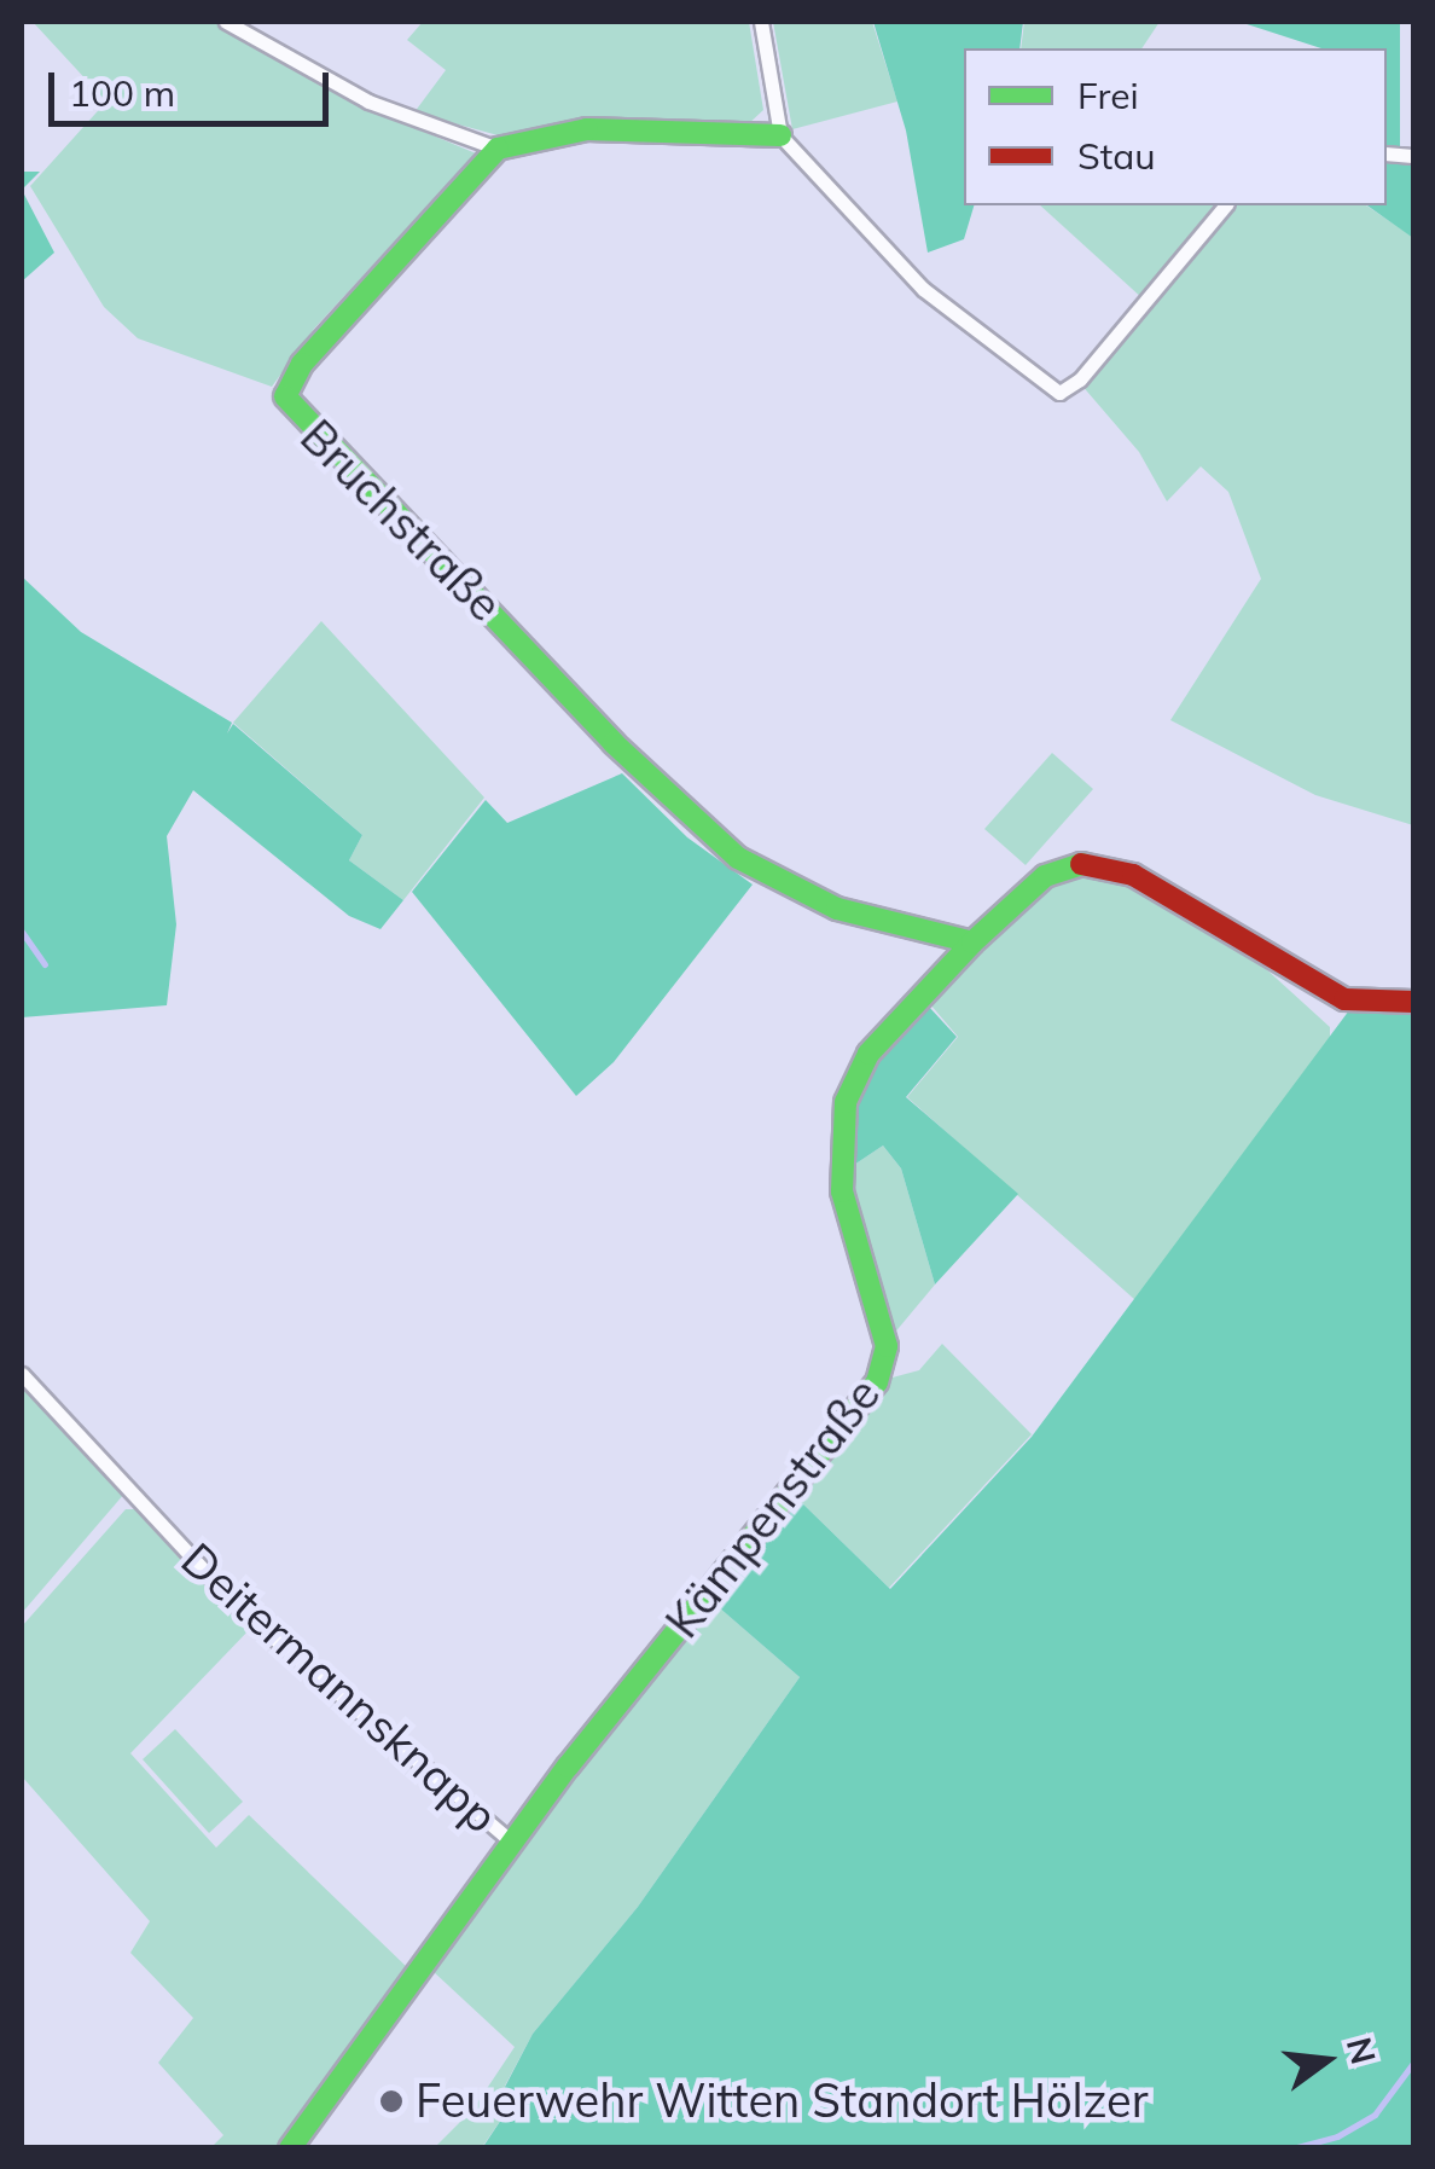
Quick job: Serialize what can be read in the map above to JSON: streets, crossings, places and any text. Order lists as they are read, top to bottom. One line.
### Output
{"streets":{"street":["Bruchstraße","Kämpenstraße","Deitermannsknapp"]},"crossings":[["Bruchstraße","Kämpenstraße"],["Kämpenstraße","Deitermannsknapp"]],"places":["Feuerwehr Witten Standort Hölzer"],"legend":["Frei","Stau"],"scale_bar":"100 m","north":"right"}
